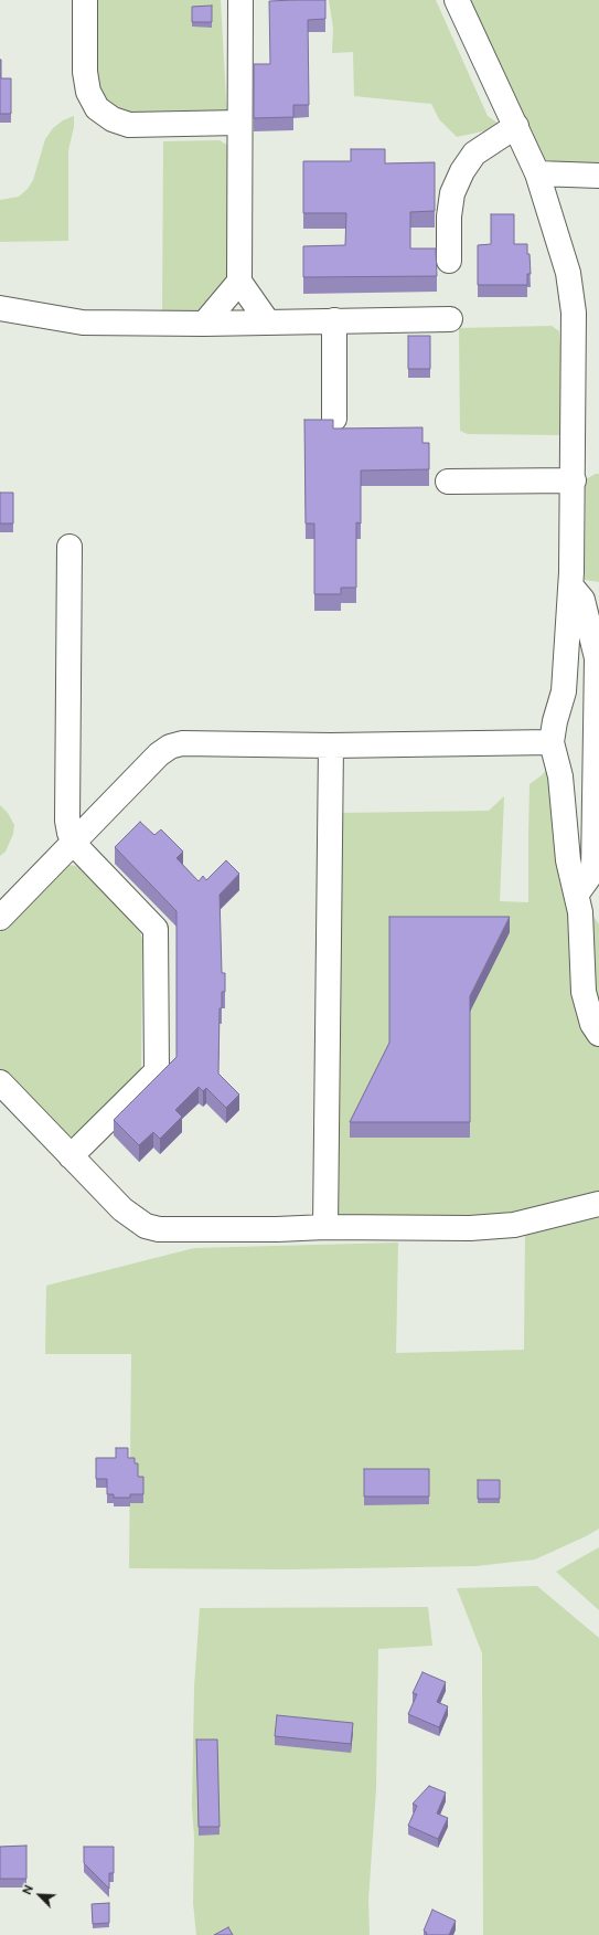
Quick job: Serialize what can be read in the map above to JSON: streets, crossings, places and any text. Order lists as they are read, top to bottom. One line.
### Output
{"north":"top left"}
